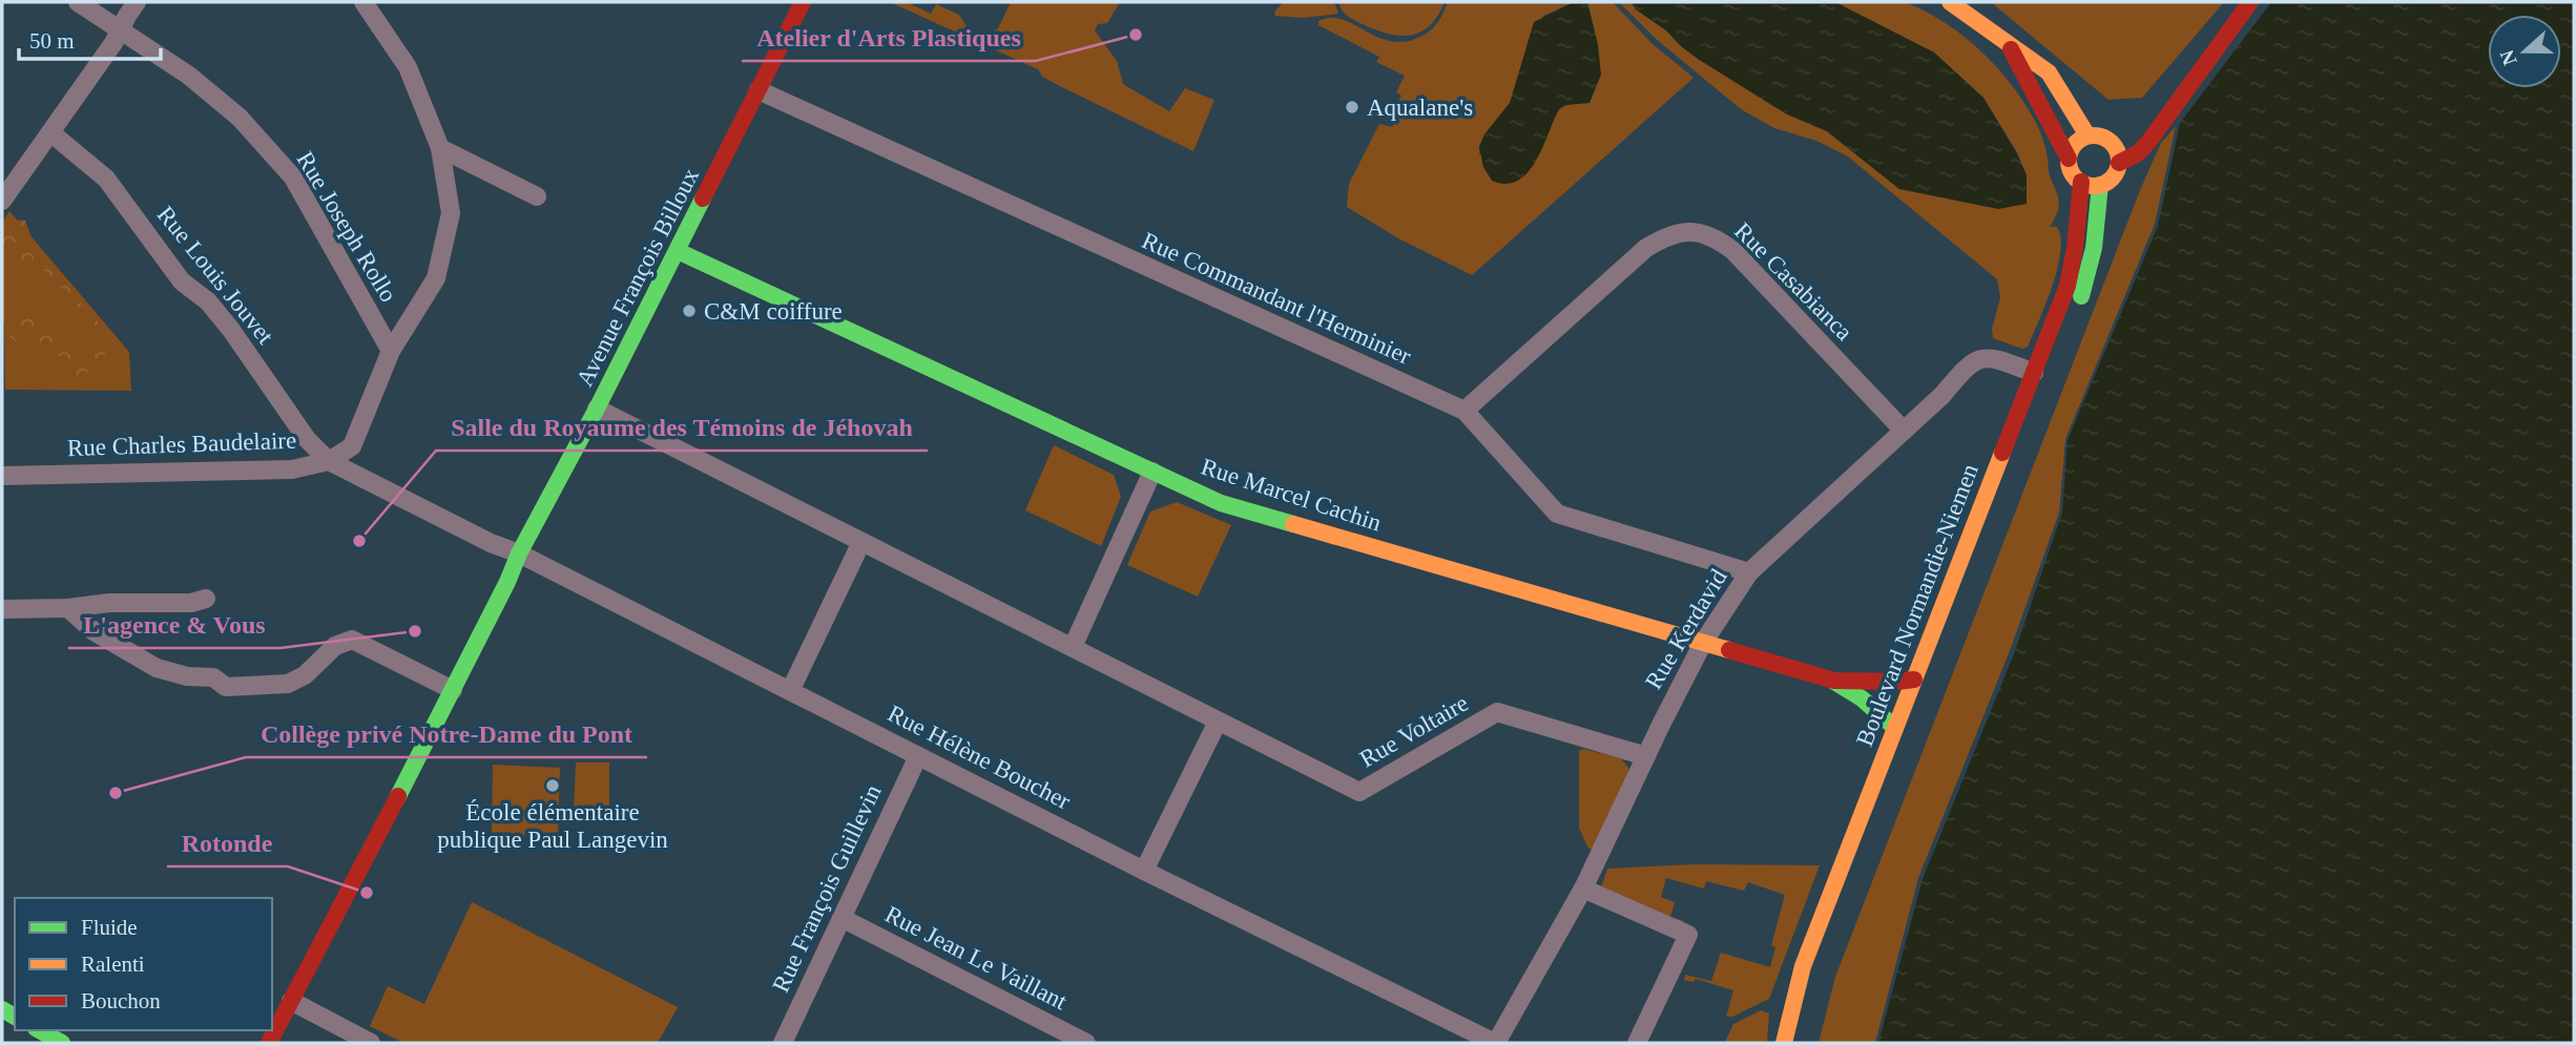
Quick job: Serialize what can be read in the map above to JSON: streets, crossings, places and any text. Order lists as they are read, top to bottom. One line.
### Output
{"streets":{"street":["Rue Joseph Rollo","Rue Louis Jouvet","Avenue François Billoux","Rue Casabianca","Rue Commandant l'Herminier","Rue Charles Baudelaire","Rue Marcel Cachin","Boulevard Normandie-Niemen","Rue Kerdavid","Rue Voltaire","Rue Hélène Boucher","Rue François Guillevin","Rue Jean Le Vaillant"]},"crossings":[["Rue Louis Jouvet","Rue Charles Baudelaire"],["Avenue François Billoux","Rue Commandant l'Herminier"],["Avenue François Billoux","Rue Charles Baudelaire"],["Avenue François Billoux","Rue Marcel Cachin"],["Avenue François Billoux","Rue Voltaire"],["Avenue François Billoux","Rue Hélène Boucher"],["Rue Casabianca","Rue Commandant l'Herminier"],["Rue Casabianca","Rue Kerdavid"],["Rue Commandant l'Herminier","Rue Kerdavid"],["Rue Charles Baudelaire","Rue Hélène Boucher"],["Rue Marcel Cachin","Boulevard Normandie-Niemen"],["Rue Marcel Cachin","Rue Kerdavid"],["Boulevard Normandie-Niemen","Rue Kerdavid"],["Rue Kerdavid","Rue Voltaire"],["Rue Kerdavid","Rue Hélène Boucher"],["Rue Hélène Boucher","Rue François Guillevin"],["Rue François Guillevin","Rue Jean Le Vaillant"]],"places":["Atelier d'Arts Plastiques","Aqualane's","C&M coiffure","Salle du Royaume des Témoins de Jéhovah","L'agence & Vous","École élémentaire publique Paul Langevin","Collège privé Notre-Dame du Pont","Rotonde"],"legend":["Fluide","Ralenti","Bouchon"],"scale_bar":"50 m","north":"left"}
